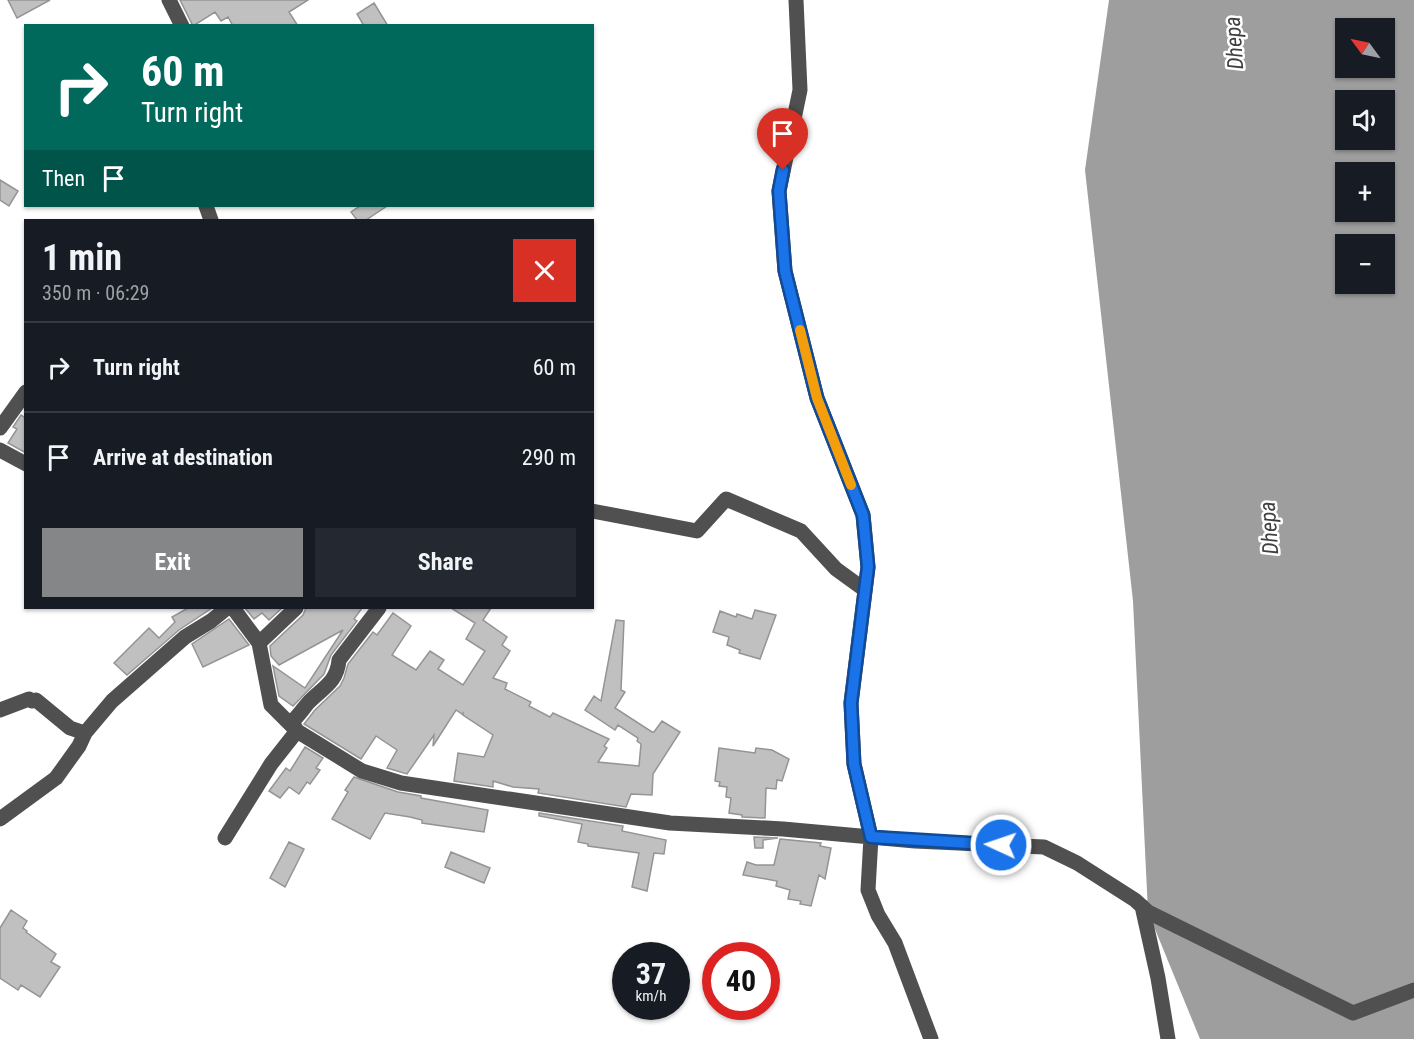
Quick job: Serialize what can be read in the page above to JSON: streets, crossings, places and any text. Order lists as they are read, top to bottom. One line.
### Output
{"water":["Dhepa"],"north":"top left","page":{"map_buttons":["+","−"],"turn":["60 m","Turn right"],"then":"Then","heading":["1 min","350 m · 06:29"],"list":[{"name":"Turn right","value":"60 m"},{"name":"Arrive at destination","value":"290 m"}],"buttons":["Exit","Share"],"speed":"37 km/h","limit":"40"}}
